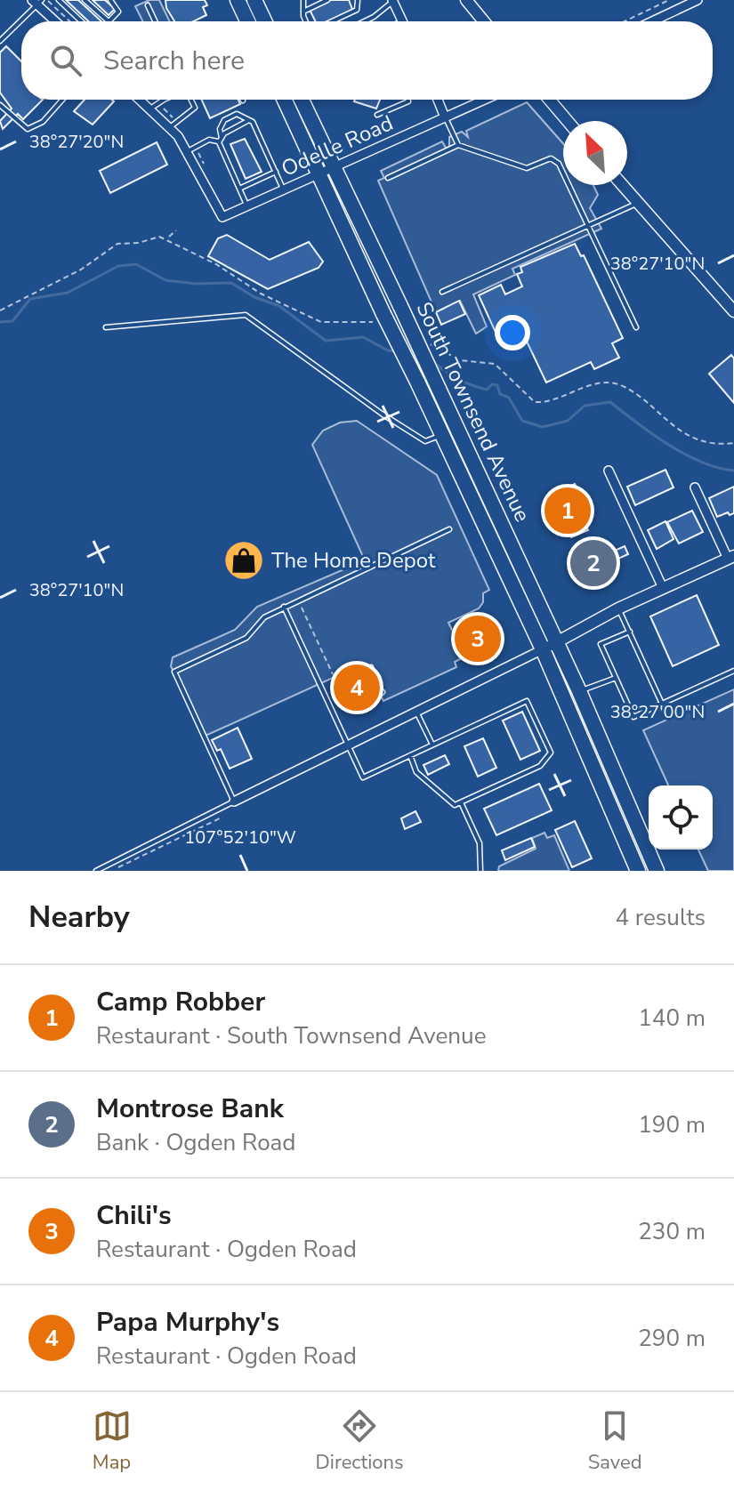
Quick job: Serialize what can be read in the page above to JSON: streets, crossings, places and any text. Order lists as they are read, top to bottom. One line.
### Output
{"streets":{"highway":["South Townsend Avenue"],"street":["Odelle Road"]},"crossings":[["Odelle Road","South Townsend Avenue"]],"places":{"shop":["The Home Depot"]},"north":"top left","page":{"search":"Search here","pins":["1","2","3","4"],"heading":["Nearby","4 results"],"list":[{"mark":"1","name":"Camp Robber","note":"Restaurant · South Townsend Avenue","value":"140 m"},{"mark":"2","name":"Montrose Bank","note":"Bank · Ogden Road","value":"190 m"},{"mark":"3","name":"Chili's","note":"Restaurant · Ogden Road","value":"230 m"},{"mark":"4","name":"Papa Murphy's","note":"Restaurant · Ogden Road","value":"290 m"}],"nav":["Map","Directions","Saved"]},"coordinates":["38°27'20\"N","38°27'10\"N","38°27'00\"N","107°52'10\"W"]}
